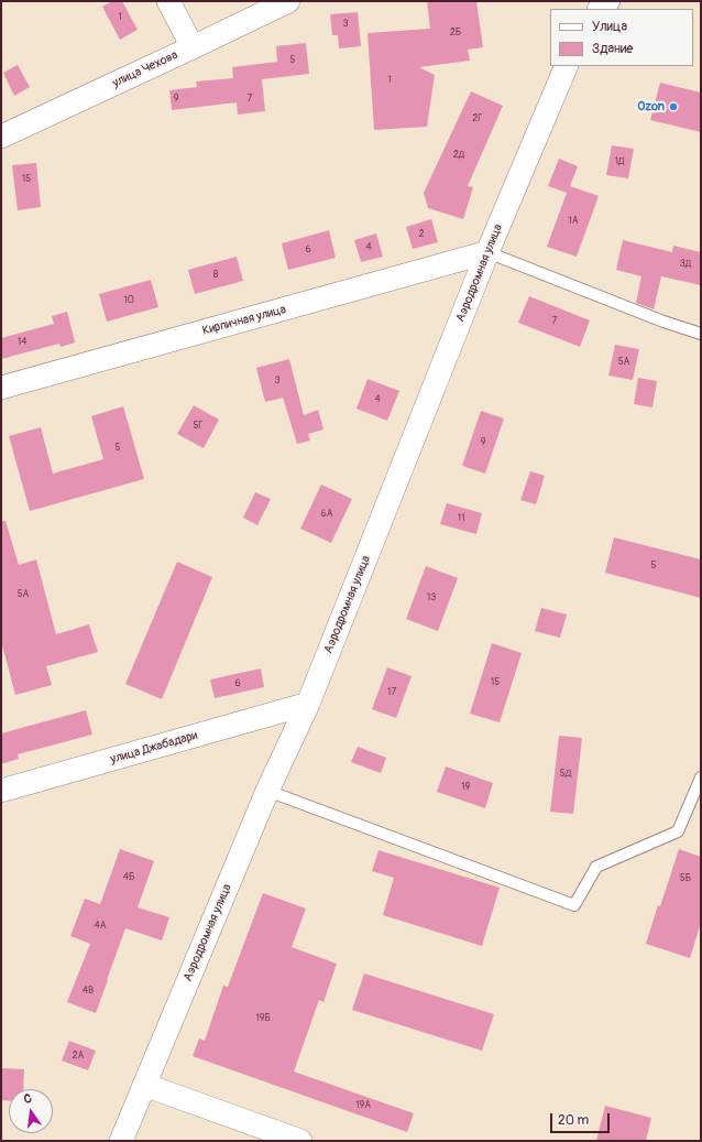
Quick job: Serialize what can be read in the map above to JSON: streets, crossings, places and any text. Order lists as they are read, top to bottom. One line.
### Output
{"streets":{"street":["улица Чехова","Аэродромная улица","Кирпичная улица","улица Джабадари"]},"crossings":[["Аэродромная улица","Кирпичная улица"],["Аэродромная улица","улица Джабадари"]],"places":["Ozon"],"house_numbers":["1","3","2Б","5","1","9","7","2Г","2Д","1Д","15","1А","2","4","6","3Д","8","10","7","14","5А","3","4","5Г","9","5","6А","11","5","5А","13","15","6","17","5Д","19","4Б","5Б","4А","4В","19Б","2А","19А"],"legend":["Улица","Здание"],"scale_bar":"20 m","north":"top"}
